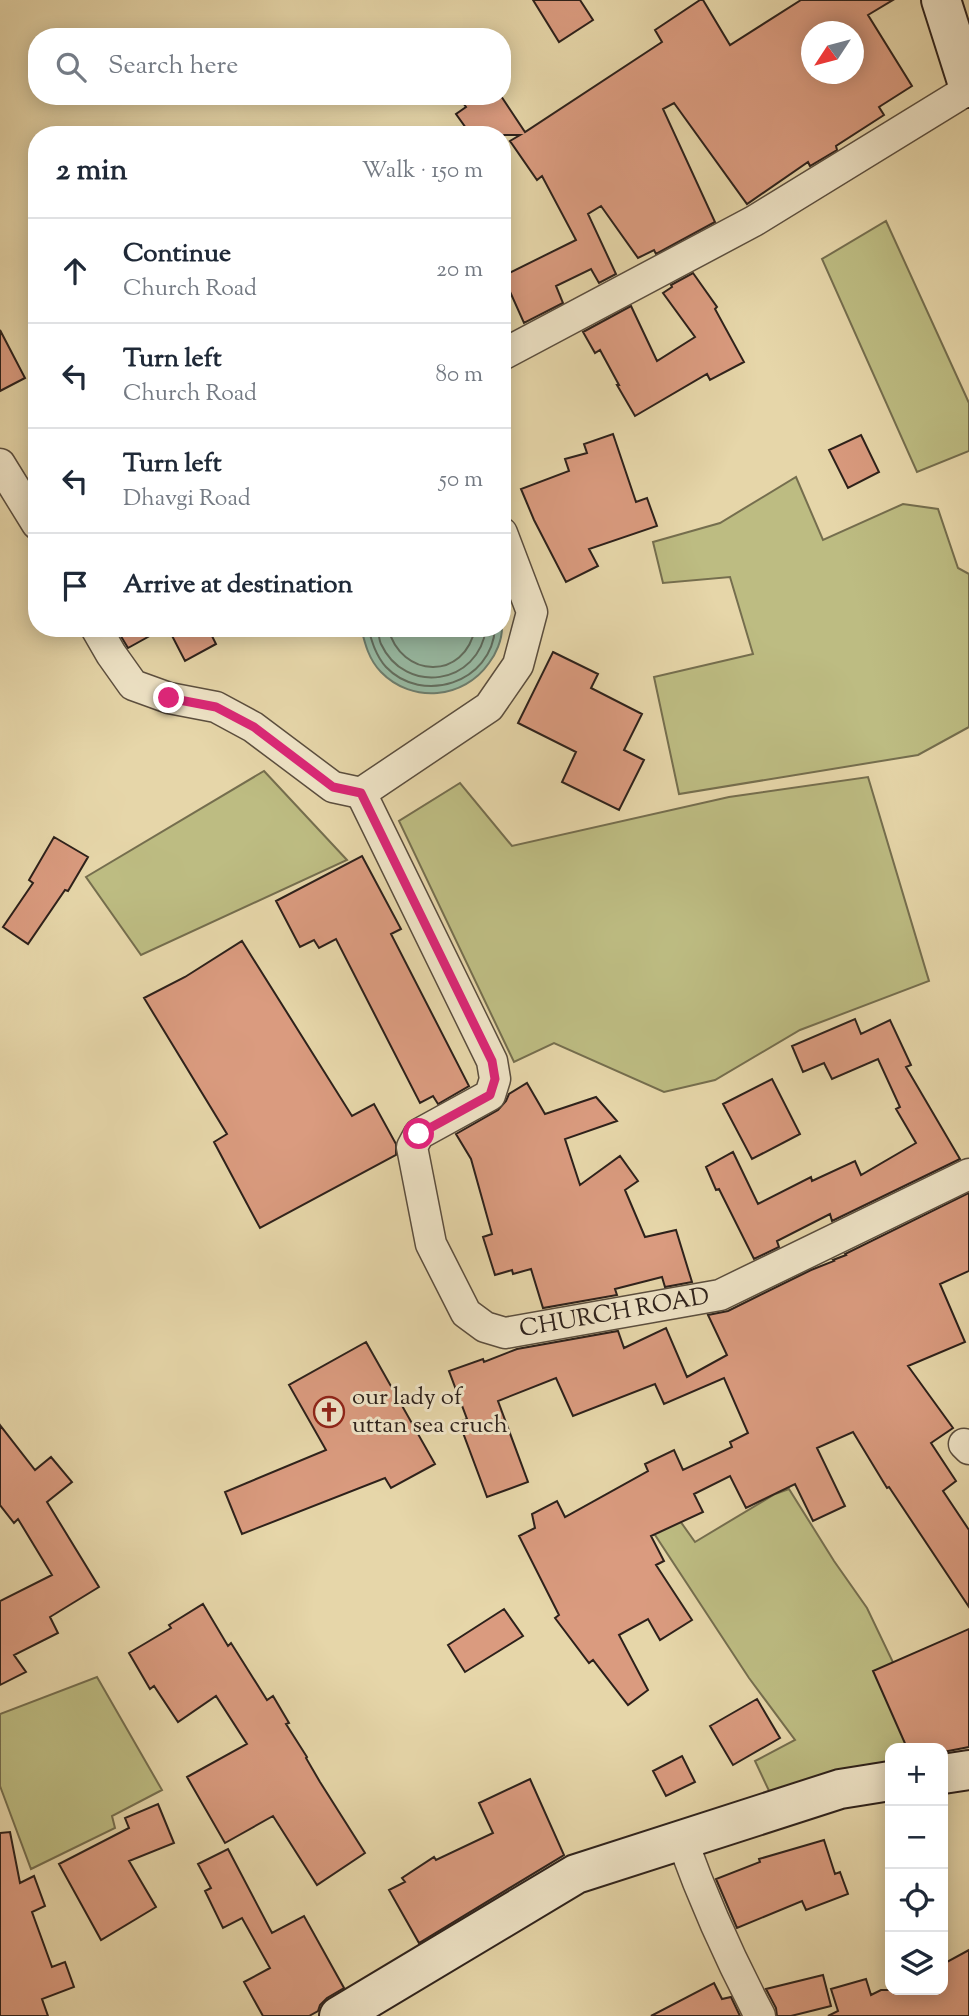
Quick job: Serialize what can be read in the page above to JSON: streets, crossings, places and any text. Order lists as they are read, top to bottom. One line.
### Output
{"streets":{"street":["CHURCH ROAD"]},"places":{"church":["our lady of uttan sea cruch"]},"north":"bottom left","page":{"search":"Search here","heading":["2 min","Walk · 150 m"],"list":[["Continue","Church Road","20 m"],["Turn left","Church Road","80 m"],["Turn left","Dhavgi Road","50 m"],"Arrive at destination"],"map_buttons":["+","−"]}}
